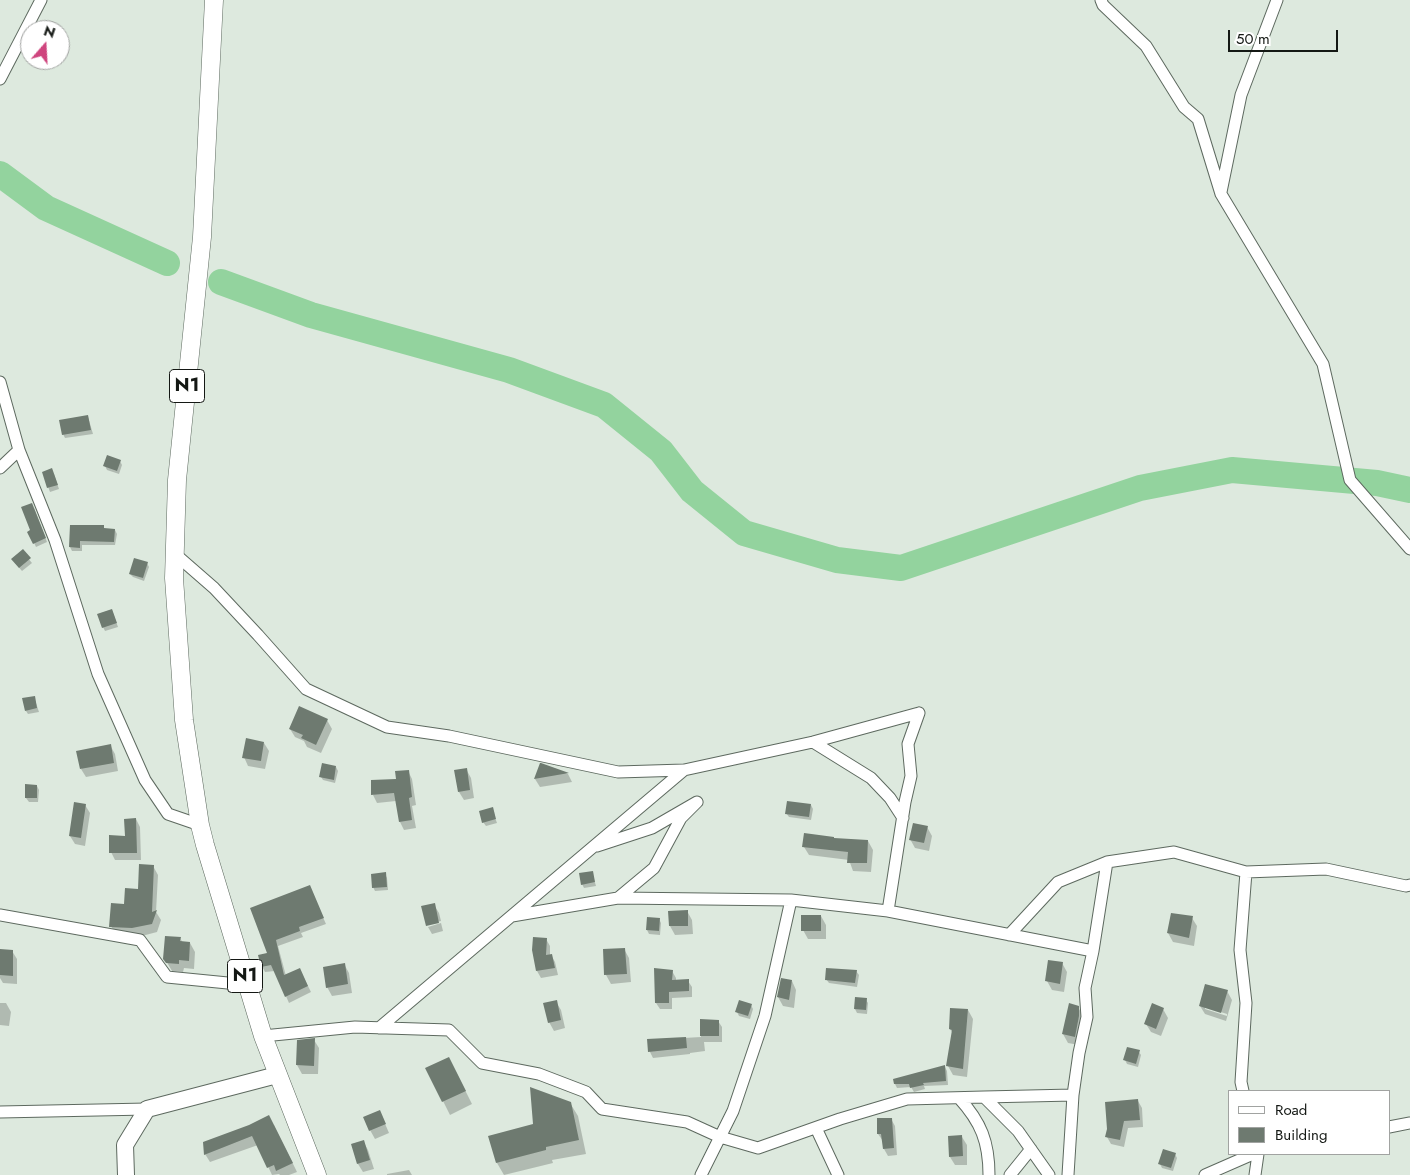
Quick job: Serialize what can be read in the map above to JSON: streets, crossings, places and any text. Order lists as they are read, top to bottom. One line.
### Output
{"streets":{"main road":["N1"]},"legend":["Road","Building"],"scale_bar":"50 m","north":"top"}
